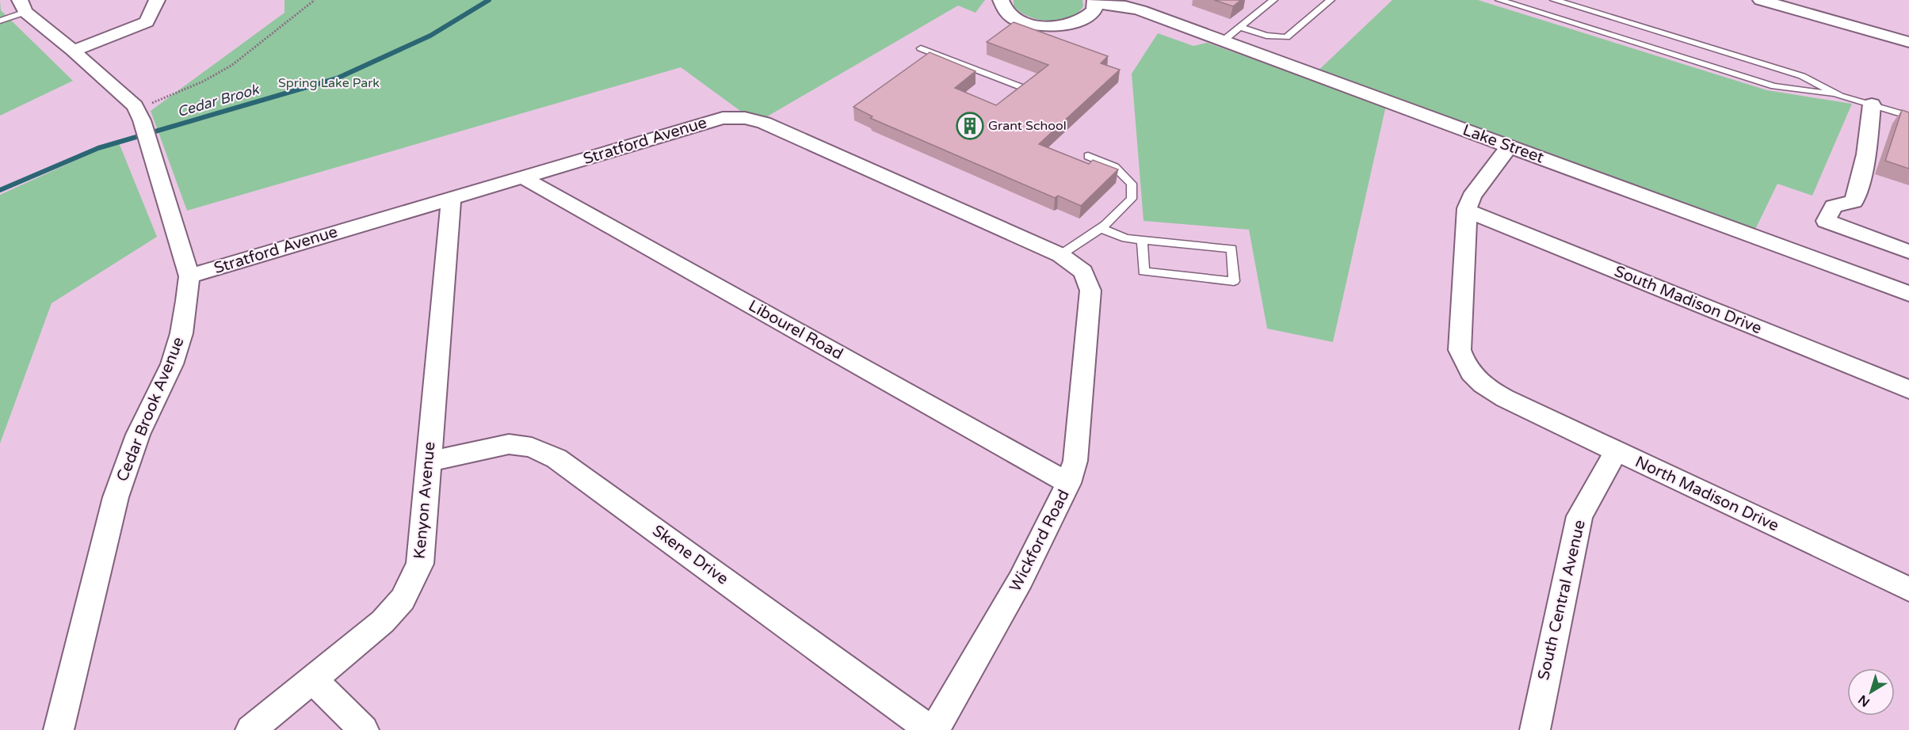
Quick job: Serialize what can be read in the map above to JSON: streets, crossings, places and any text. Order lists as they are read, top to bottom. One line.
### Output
{"streets":{"street":["Stratford Avenue","Lake Street","South Madison Drive","Libourel Road","Cedar Brook Avenue","North Madison Drive","Kenyon Avenue","Wickford Road","Skene Drive","South Central Avenue"]},"crossings":[["Stratford Avenue","Libourel Road"],["Stratford Avenue","Cedar Brook Avenue"],["Stratford Avenue","Kenyon Avenue"],["Stratford Avenue","Wickford Road"],["South Madison Drive","North Madison Drive"],["Libourel Road","Wickford Road"],["North Madison Drive","South Central Avenue"],["Kenyon Avenue","Skene Drive"]],"water":["Cedar Brook"],"parks":["Spring Lake Park"],"places":{"building":["Grant School"]},"north":"bottom left"}
